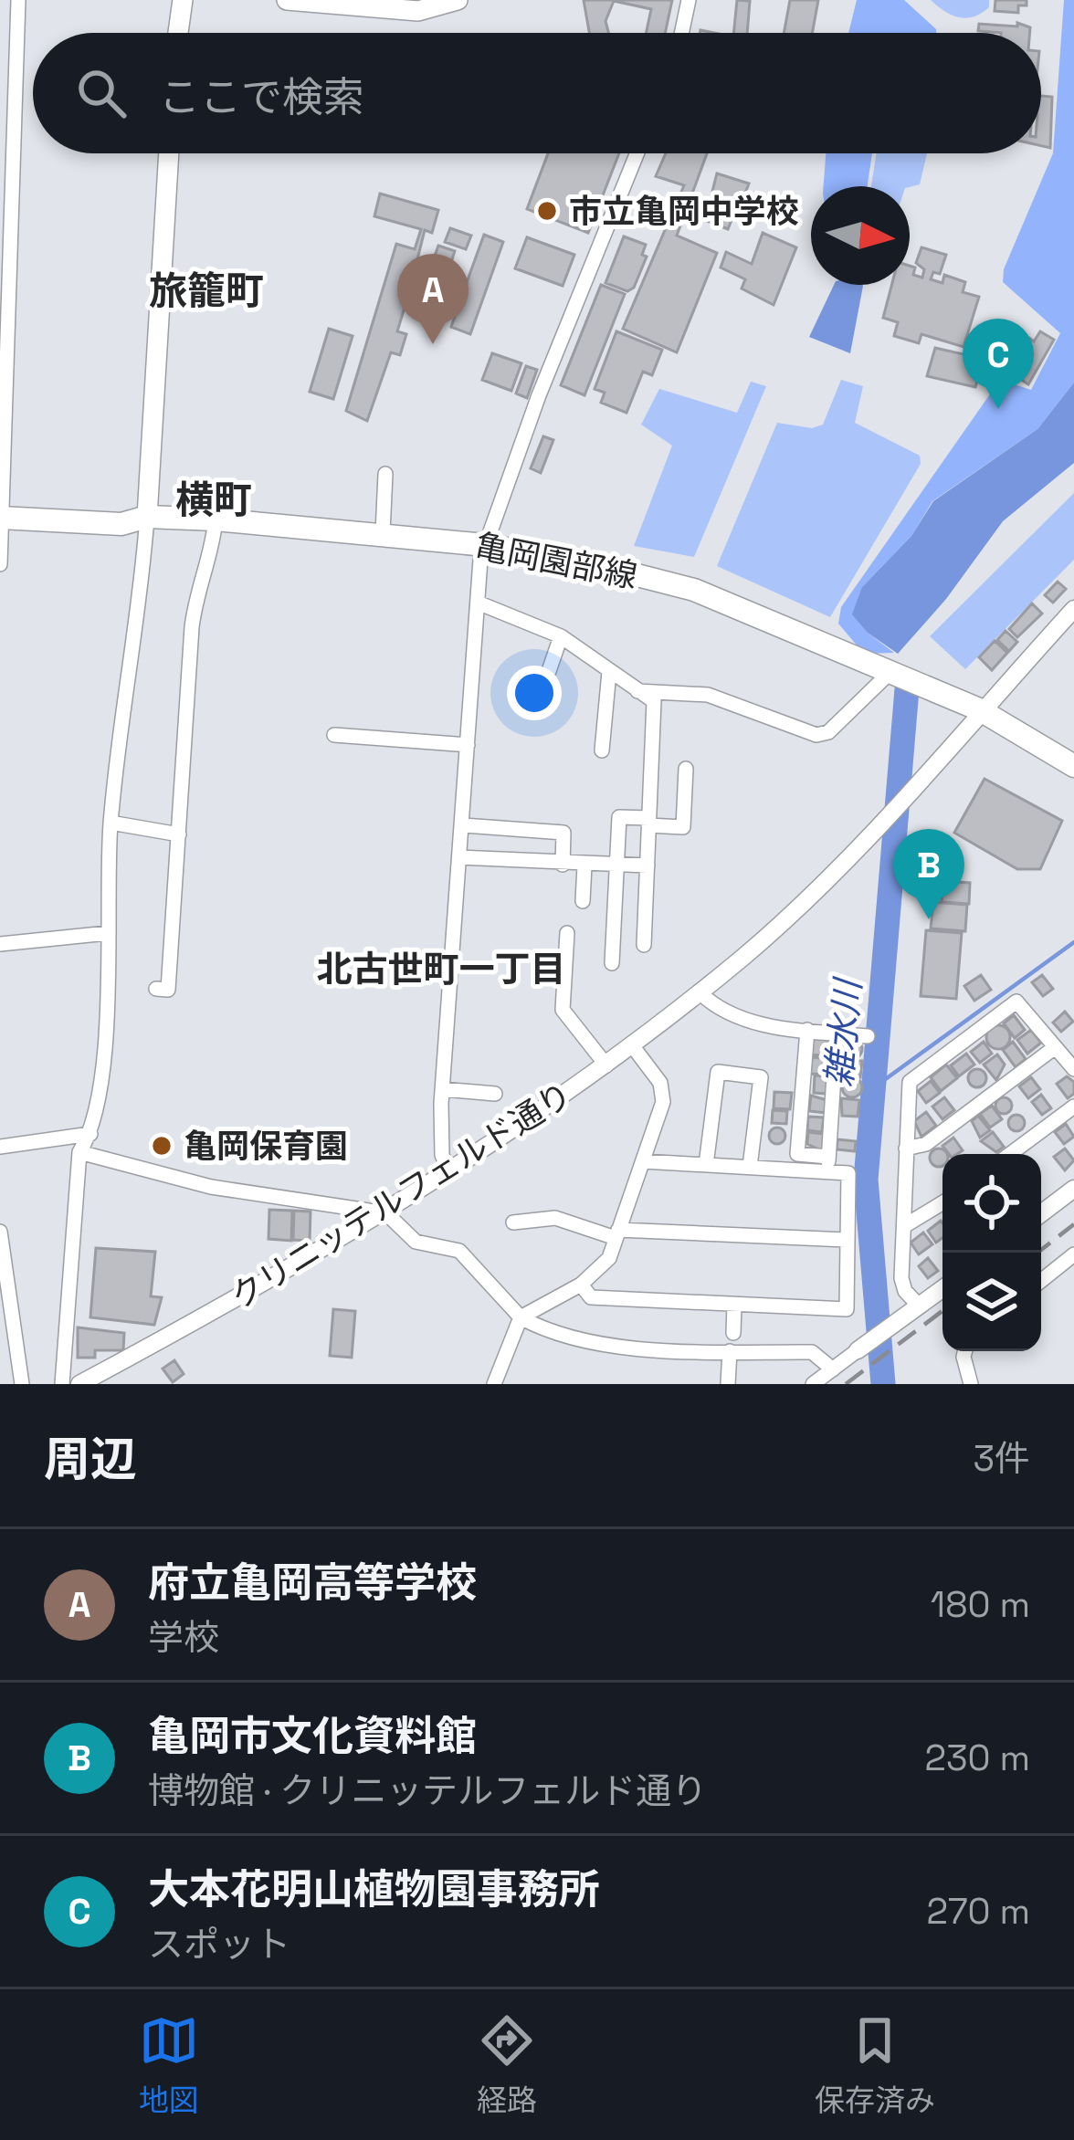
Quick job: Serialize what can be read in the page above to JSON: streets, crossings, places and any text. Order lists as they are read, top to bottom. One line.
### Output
{"streets":{"main road":["亀岡園部線"],"street":["クリニッテルフェルド通り"]},"crossings":[["亀岡園部線","クリニッテルフェルド通り"]],"districts":["旅籠町","横町","北古世町一丁目"],"water":["雑水川"],"places":["市立亀岡中学校","亀岡保育園"],"north":"right","page":{"search":"ここで検索","pins":["A","C","B"],"heading":["周辺","3件"],"list":[{"mark":"A","name":"府立亀岡高等学校","note":"学校","value":"180 m"},{"mark":"B","name":"亀岡市文化資料館","note":"博物館 · クリニッテルフェルド通り","value":"230 m"},{"mark":"C","name":"大本花明山植物園事務所","note":"スポット","value":"270 m"}],"nav":["地図","経路","保存済み"]}}
